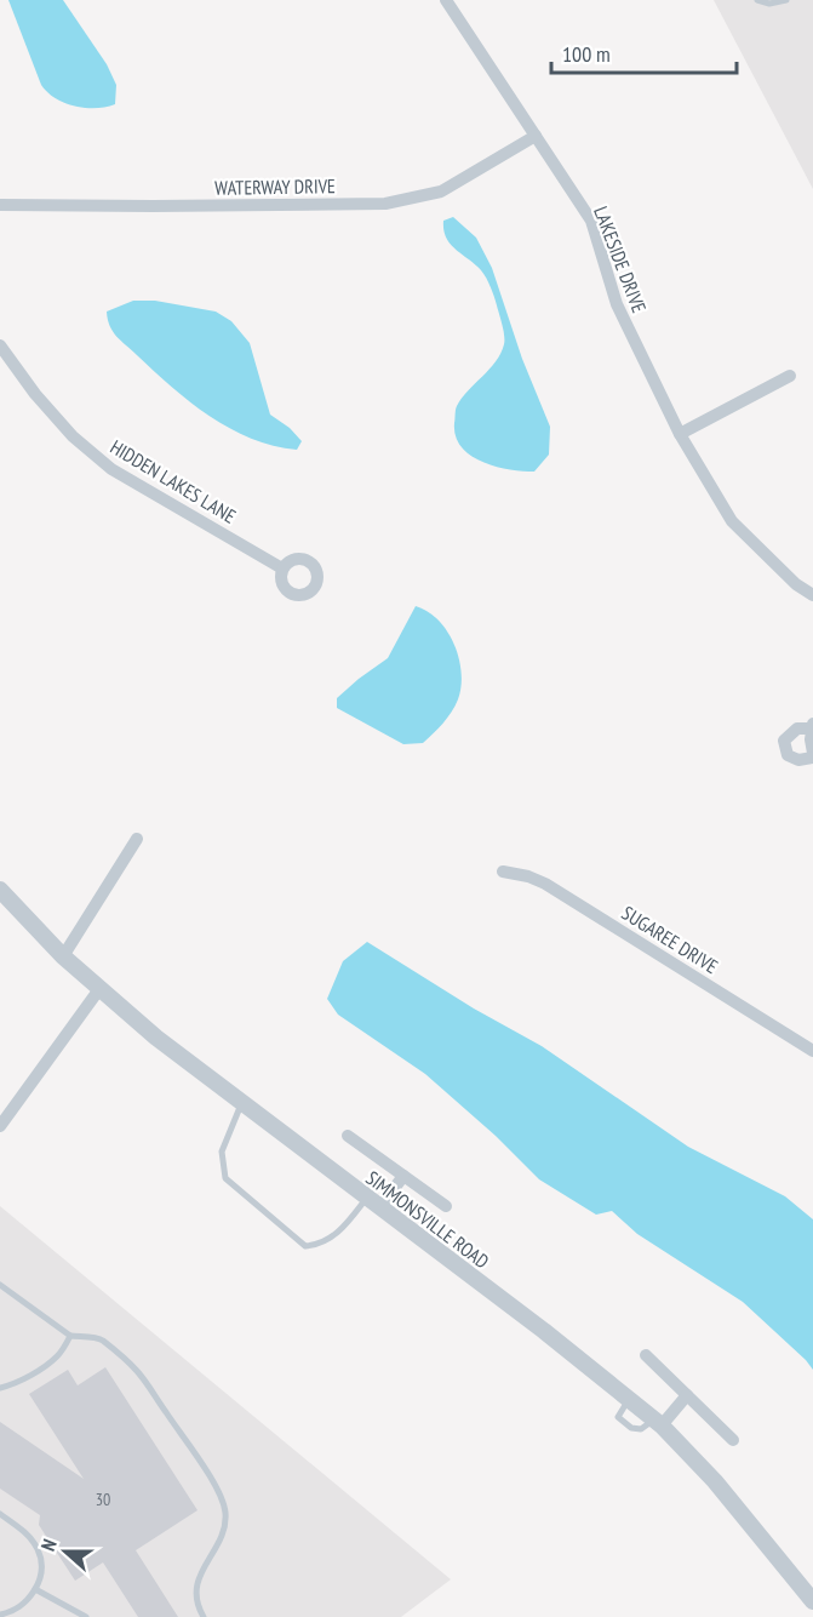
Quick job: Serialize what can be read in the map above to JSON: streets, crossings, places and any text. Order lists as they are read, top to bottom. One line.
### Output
{"streets":{"street":["WATERWAY DRIVE","LAKESIDE DRIVE","HIDDEN LAKES LANE","SUGAREE DRIVE","SIMMONSVILLE ROAD"]},"crossings":[["WATERWAY DRIVE","LAKESIDE DRIVE"]],"house_numbers":["30"],"scale_bar":"100 m","north":"left"}
